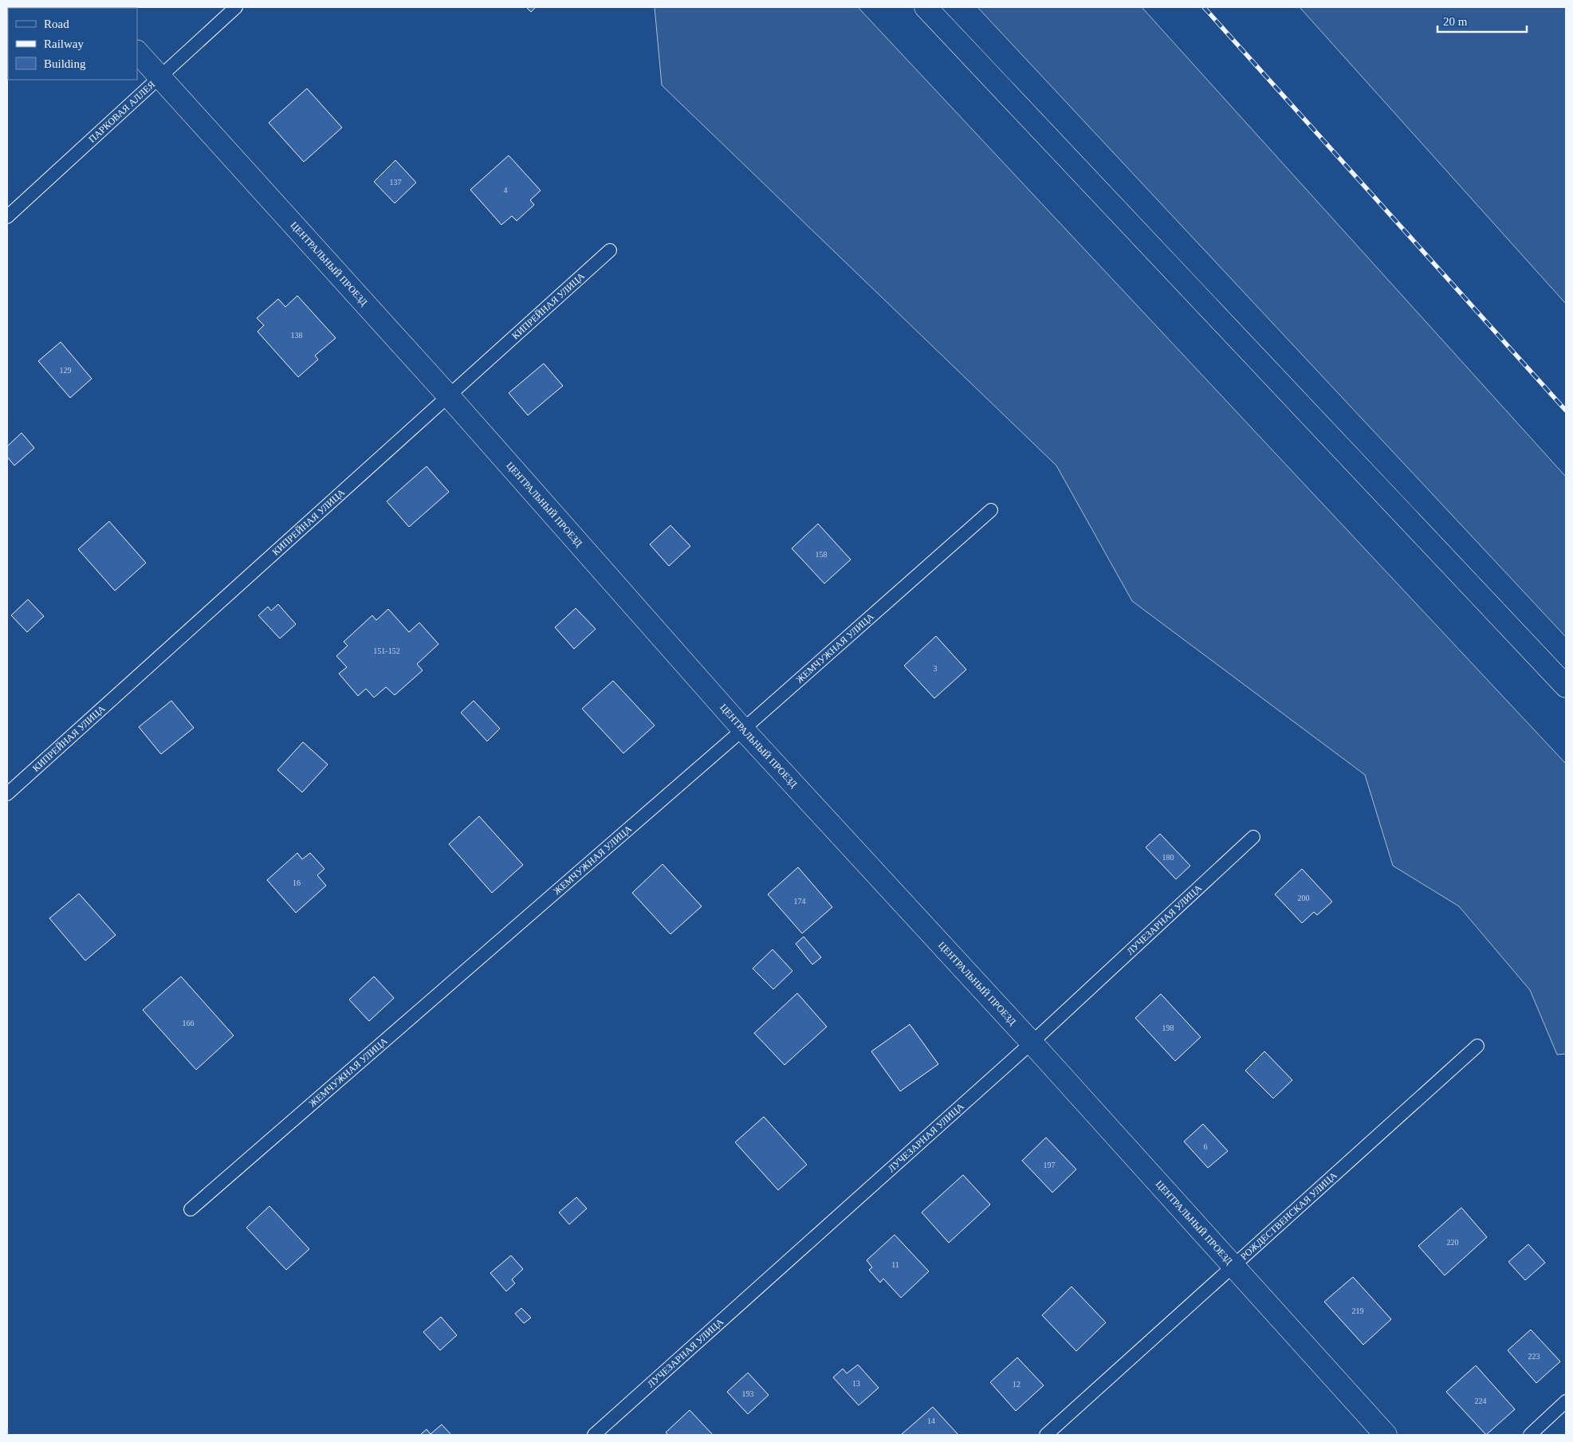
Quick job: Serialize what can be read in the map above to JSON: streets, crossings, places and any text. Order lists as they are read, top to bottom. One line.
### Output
{"streets":{"street":["ЦЕНТРАЛЬНЫЙ ПРОЕЗД"],"lane":["ПАРКОВАЯ АЛЛЕЯ","КИПРЕЙНАЯ УЛИЦА","ЖЕМЧУЖНАЯ УЛИЦА","ЛУЧЕЗАРНАЯ УЛИЦА","РОЖДЕСТВЕНСКАЯ УЛИЦА"]},"crossings":[["ПАРКОВАЯ АЛЛЕЯ","ЦЕНТРАЛЬНЫЙ ПРОЕЗД"],["ЦЕНТРАЛЬНЫЙ ПРОЕЗД","КИПРЕЙНАЯ УЛИЦА"],["ЦЕНТРАЛЬНЫЙ ПРОЕЗД","ЖЕМЧУЖНАЯ УЛИЦА"],["ЦЕНТРАЛЬНЫЙ ПРОЕЗД","ЛУЧЕЗАРНАЯ УЛИЦА"],["ЦЕНТРАЛЬНЫЙ ПРОЕЗД","РОЖДЕСТВЕНСКАЯ УЛИЦА"]],"house_numbers":["137","4","138","129","158","151-152","3","180","16","200","174","166","198","6","197","220","11","219","223","13","12","193","224","14"],"legend":["Road","Railway","Building"],"scale_bar":"20 m"}
